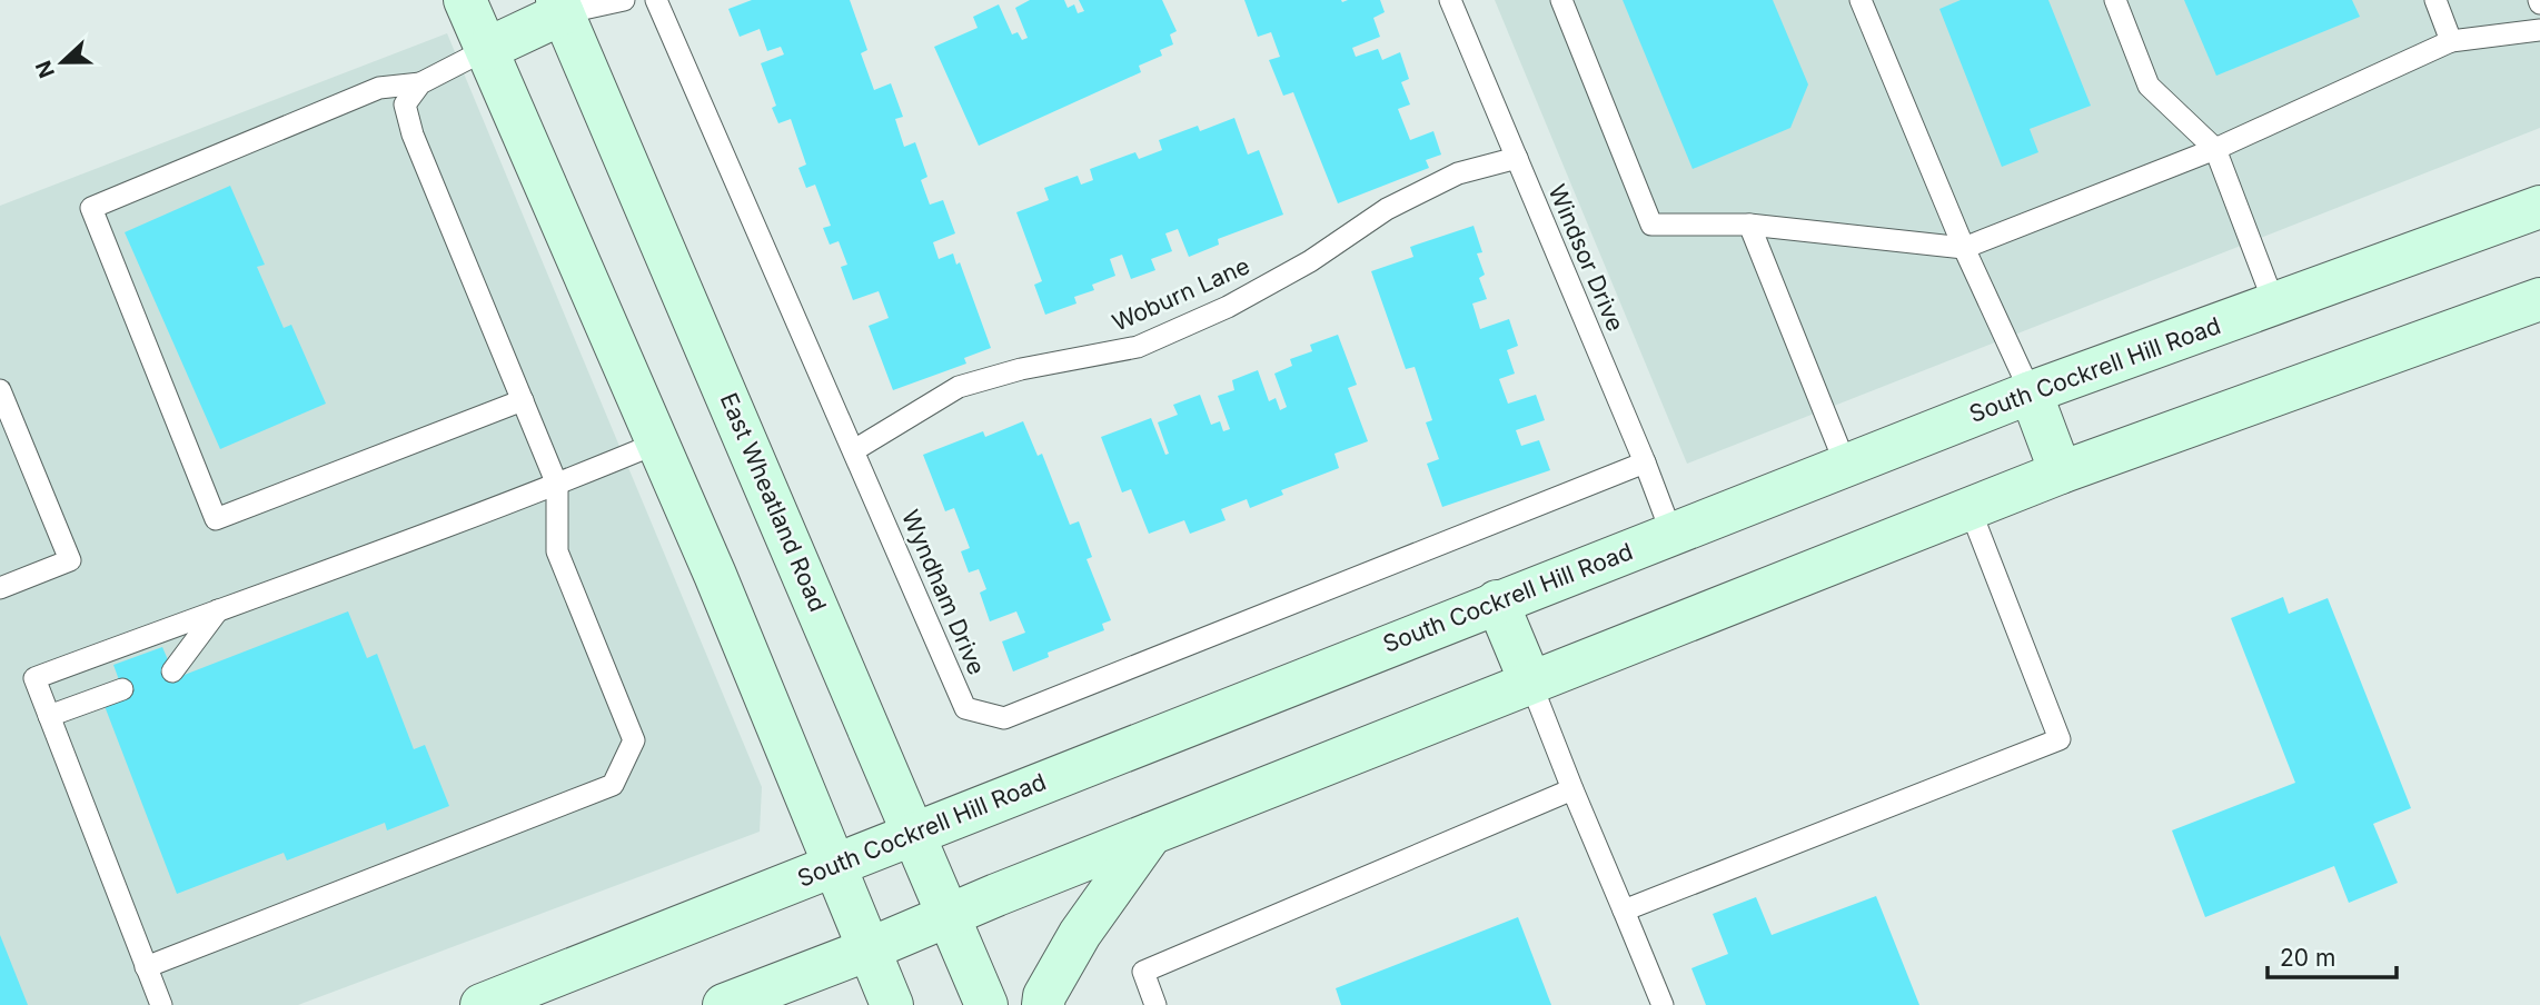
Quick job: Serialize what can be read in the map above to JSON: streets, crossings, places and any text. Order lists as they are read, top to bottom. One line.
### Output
{"streets":{"main road":["South Cockrell Hill Road","East Wheatland Road"],"lane":["Windsor Drive","Woburn Lane","Wyndham Drive"]},"crossings":[["Windsor Drive","Woburn Lane"],["Windsor Drive","South Cockrell Hill Road"],["Windsor Drive","Wyndham Drive"],["Woburn Lane","Wyndham Drive"],["South Cockrell Hill Road","East Wheatland Road"]],"scale_bar":"20 m","north":"left"}
